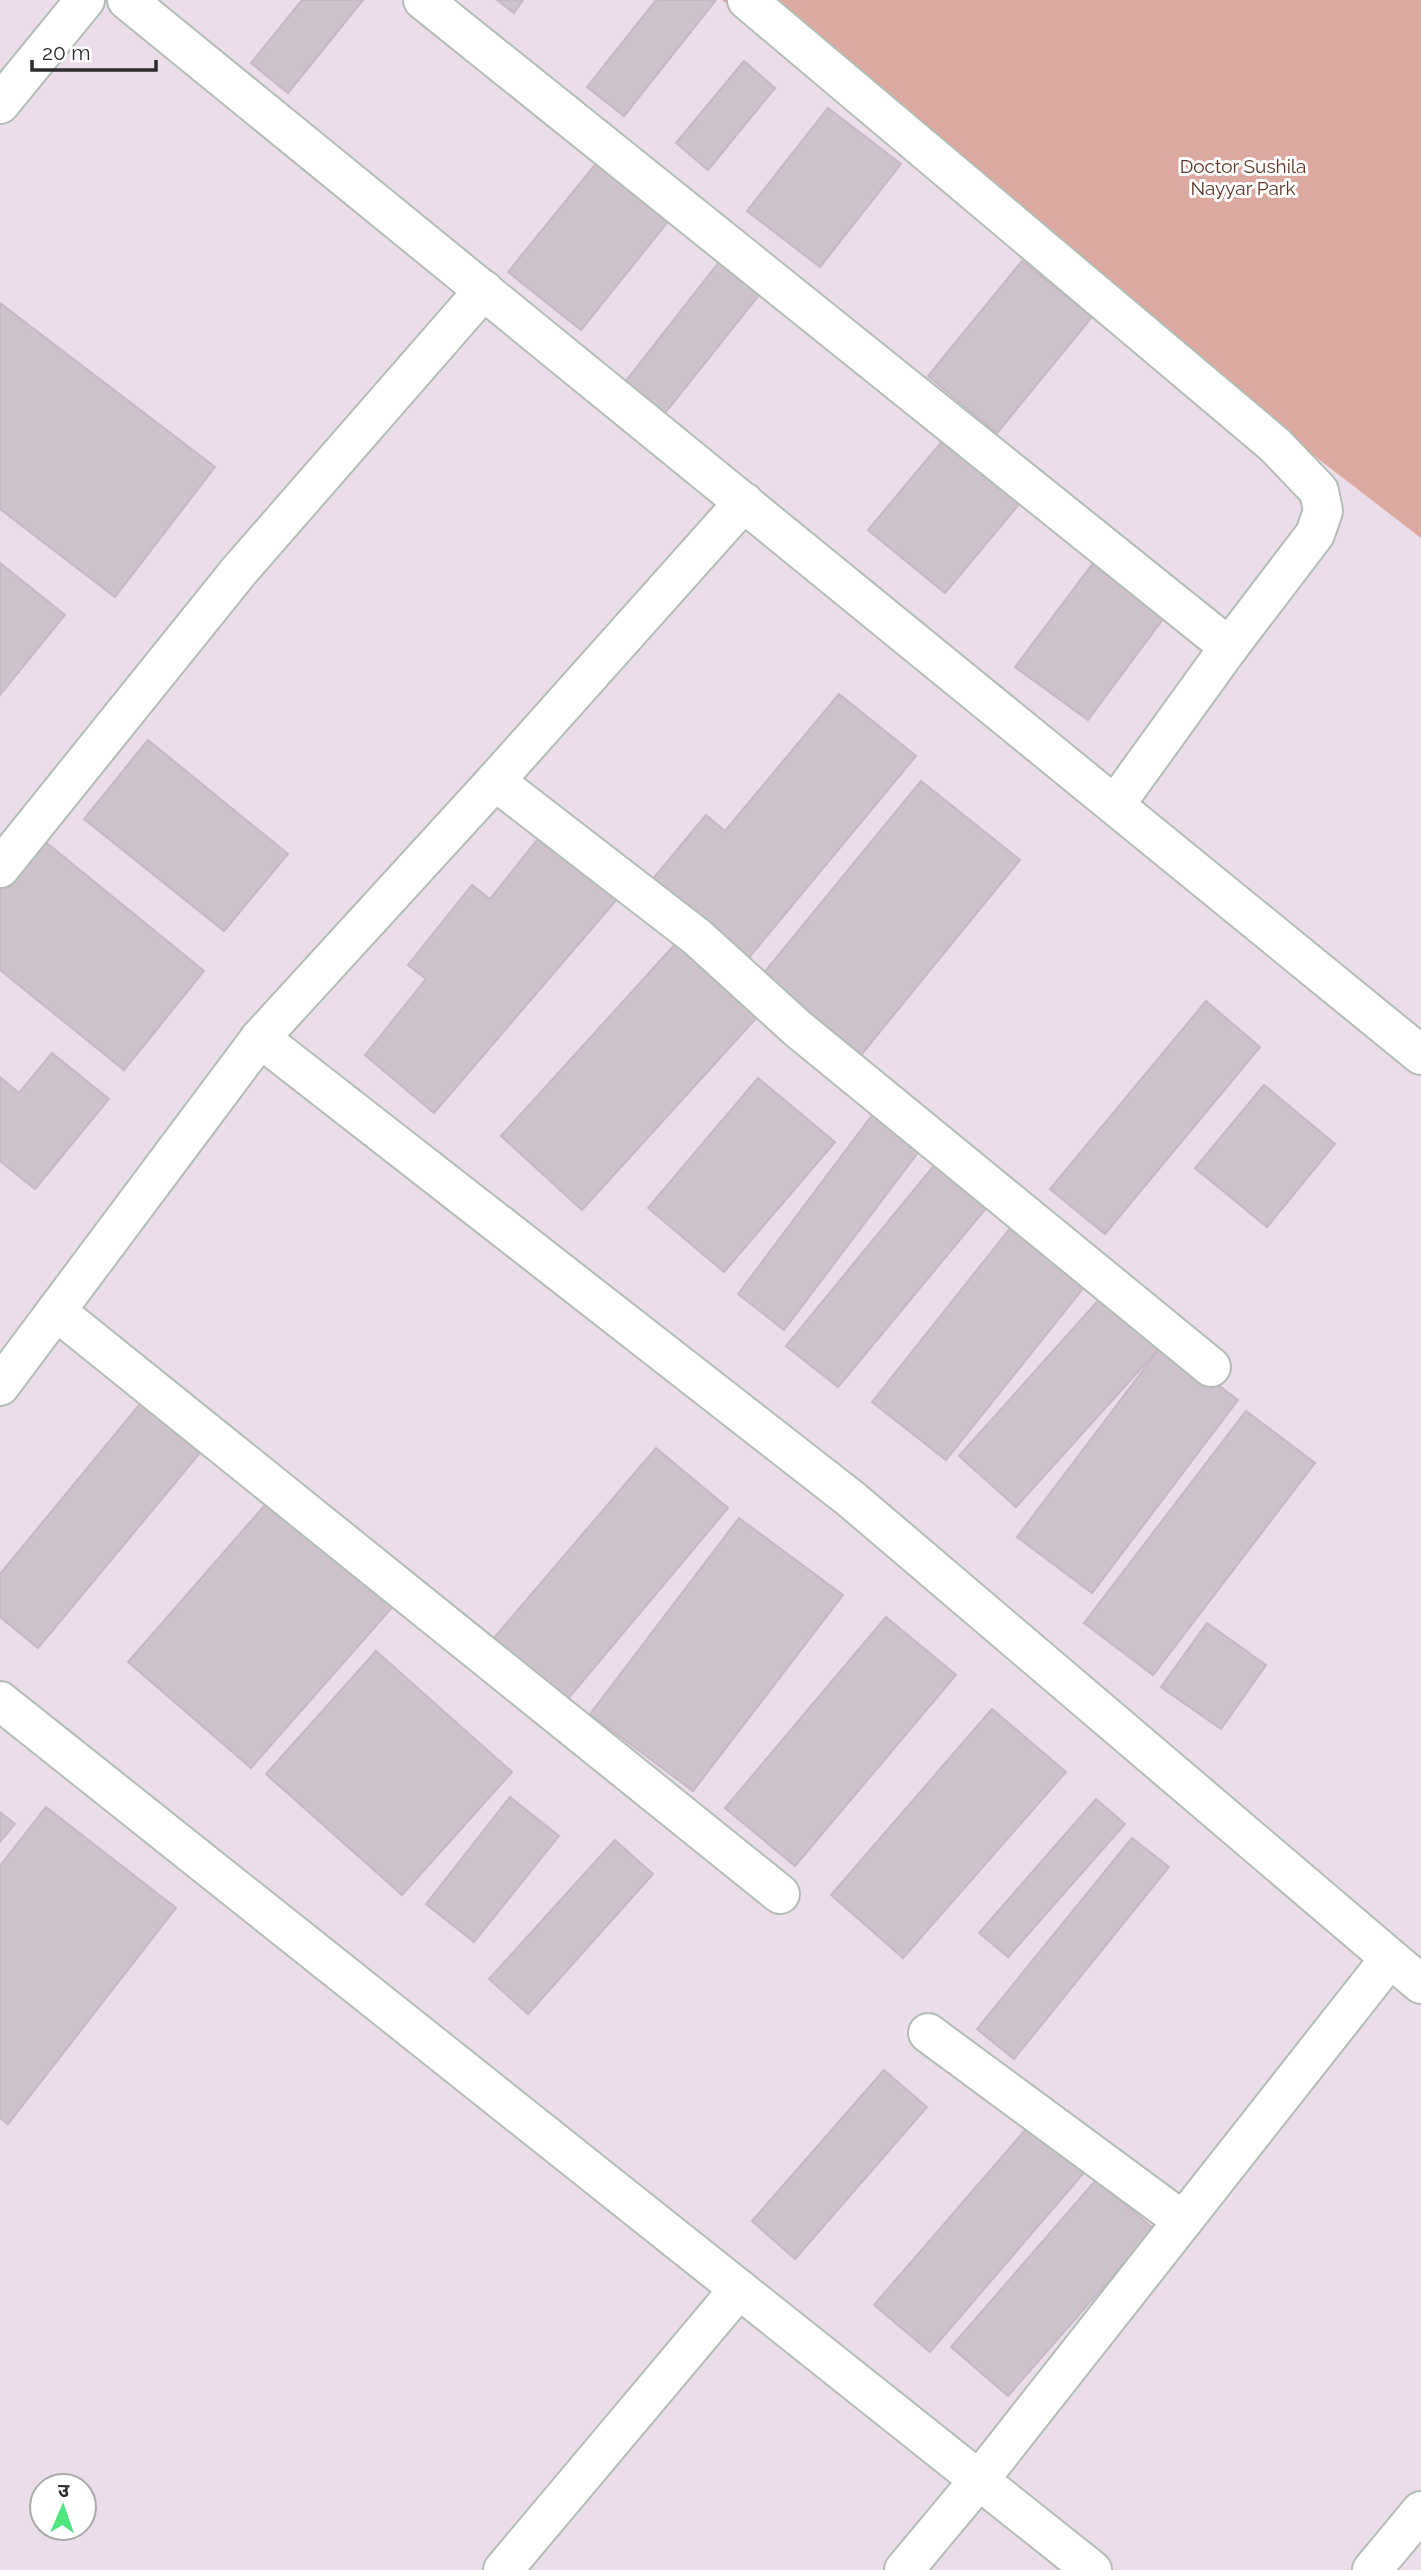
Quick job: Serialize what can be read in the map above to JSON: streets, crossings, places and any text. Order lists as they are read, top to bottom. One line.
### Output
{"parks":["Doctor Sushila Nayyar Park"],"scale_bar":"20 m","north":"top"}
